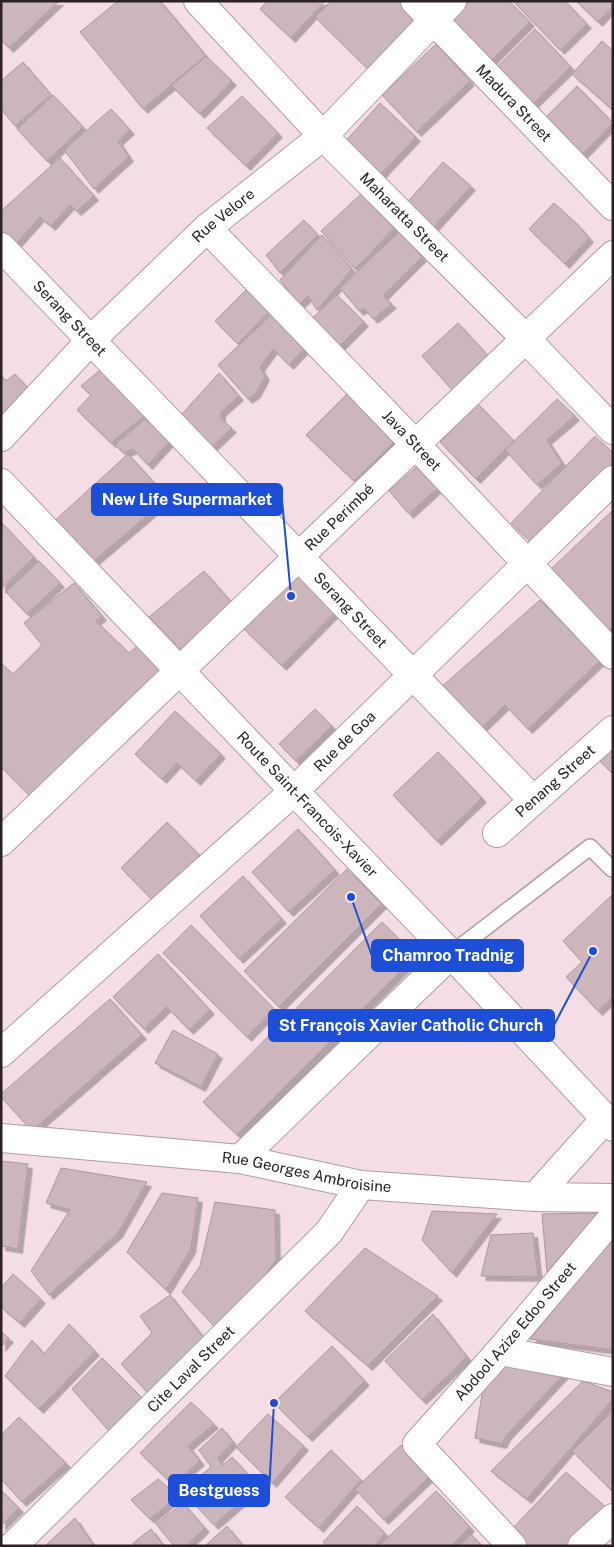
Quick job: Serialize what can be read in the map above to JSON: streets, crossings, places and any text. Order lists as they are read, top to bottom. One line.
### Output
{"streets":{"street":["Madura Street","Rue Velore","Maharatta Street","Serang Street","Java Street","Rue Perimbé","Rue de Goa","Penang Street","Route Saint-Francois-Xavier","Rue Georges Ambroisine","Abdool Azize Edoo Street","Cite Laval Street"]},"crossings":[["Madura Street","Rue Velore"],["Rue Velore","Maharatta Street"],["Rue Velore","Serang Street"],["Rue Velore","Java Street"],["Maharatta Street","Rue Perimbé"],["Serang Street","Rue Perimbé"],["Serang Street","Rue de Goa"],["Serang Street","Penang Street"],["Java Street","Rue Perimbé"],["Java Street","Rue de Goa"],["Rue Perimbé","Route Saint-Francois-Xavier"],["Rue de Goa","Route Saint-Francois-Xavier"],["Rue Georges Ambroisine","Cite Laval Street"]],"places":["New Life Supermarket","Chamroo Tradnig","St François Xavier Catholic Church","Bestguess"]}
